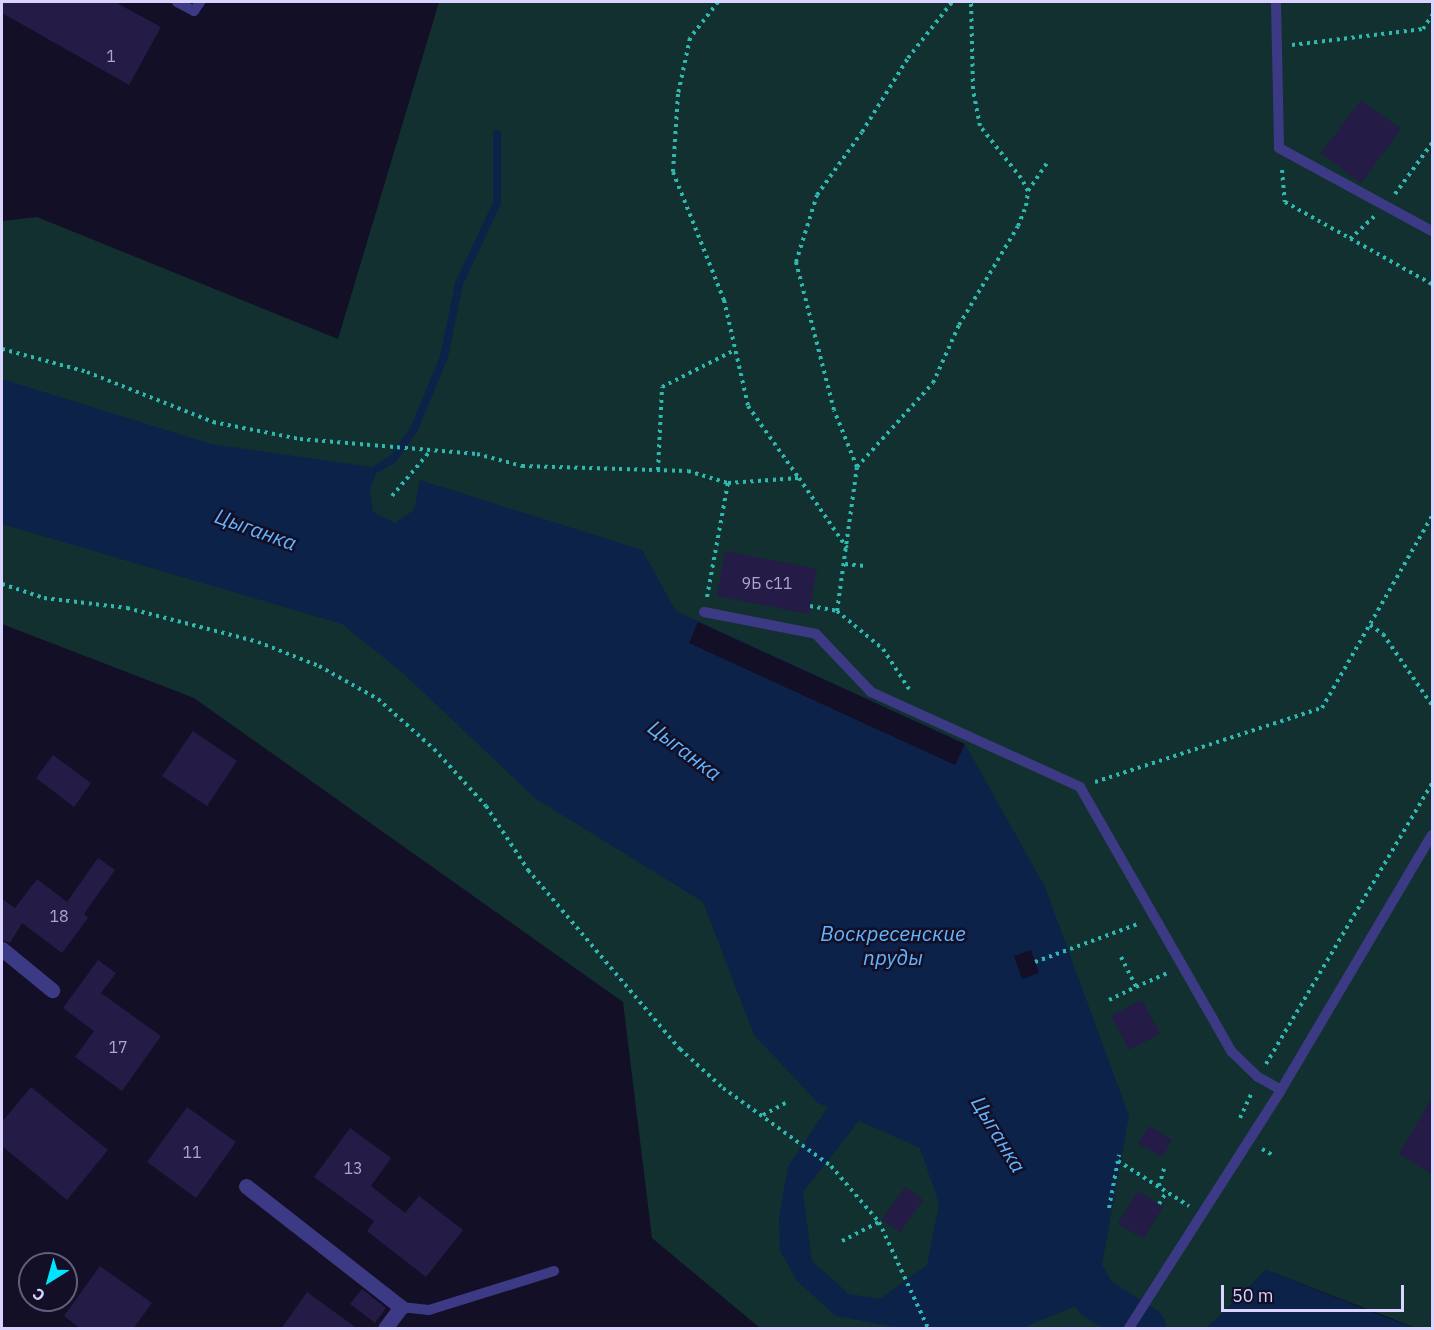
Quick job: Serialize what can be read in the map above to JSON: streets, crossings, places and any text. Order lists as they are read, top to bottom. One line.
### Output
{"water":["Цыганка","Воскресенские пруды"],"house_numbers":["1","9Б с11","18","17","11","13"],"scale_bar":"50 m","north":"bottom left"}
